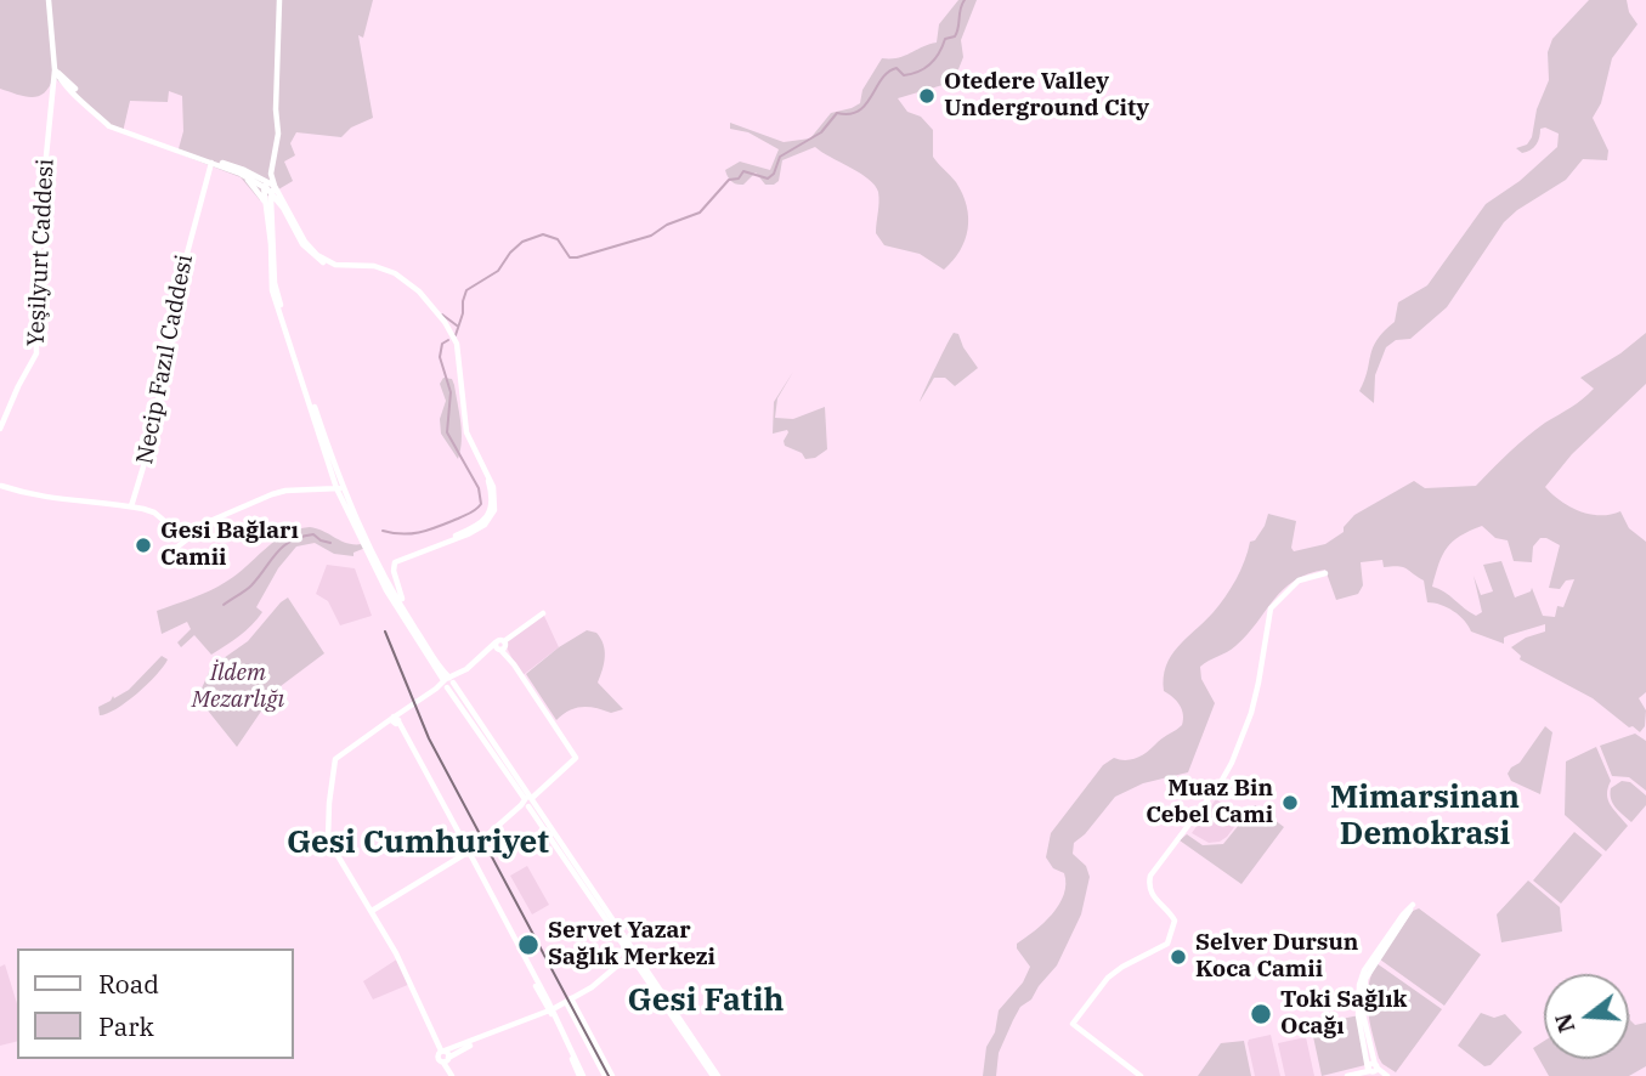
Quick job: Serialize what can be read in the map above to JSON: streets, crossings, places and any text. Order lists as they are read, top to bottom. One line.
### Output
{"streets":{"street":["Yeşilyurt Caddesi","Necip Fazıl Caddesi"]},"districts":["Mimarsinan Demokrasi","Gesi Cumhuriyet","Gesi Fatih"],"parks":["İldem Mezarlığı"],"places":["Otedere Valley Underground City","Gesi Bağları Camii","Muaz Bin Cebel Cami","Servet Yazar Sağlık Merkezi","Selver Dursun Koca Camii","Toki Sağlık Ocağı"],"legend":["Road","Park"],"north":"left"}
